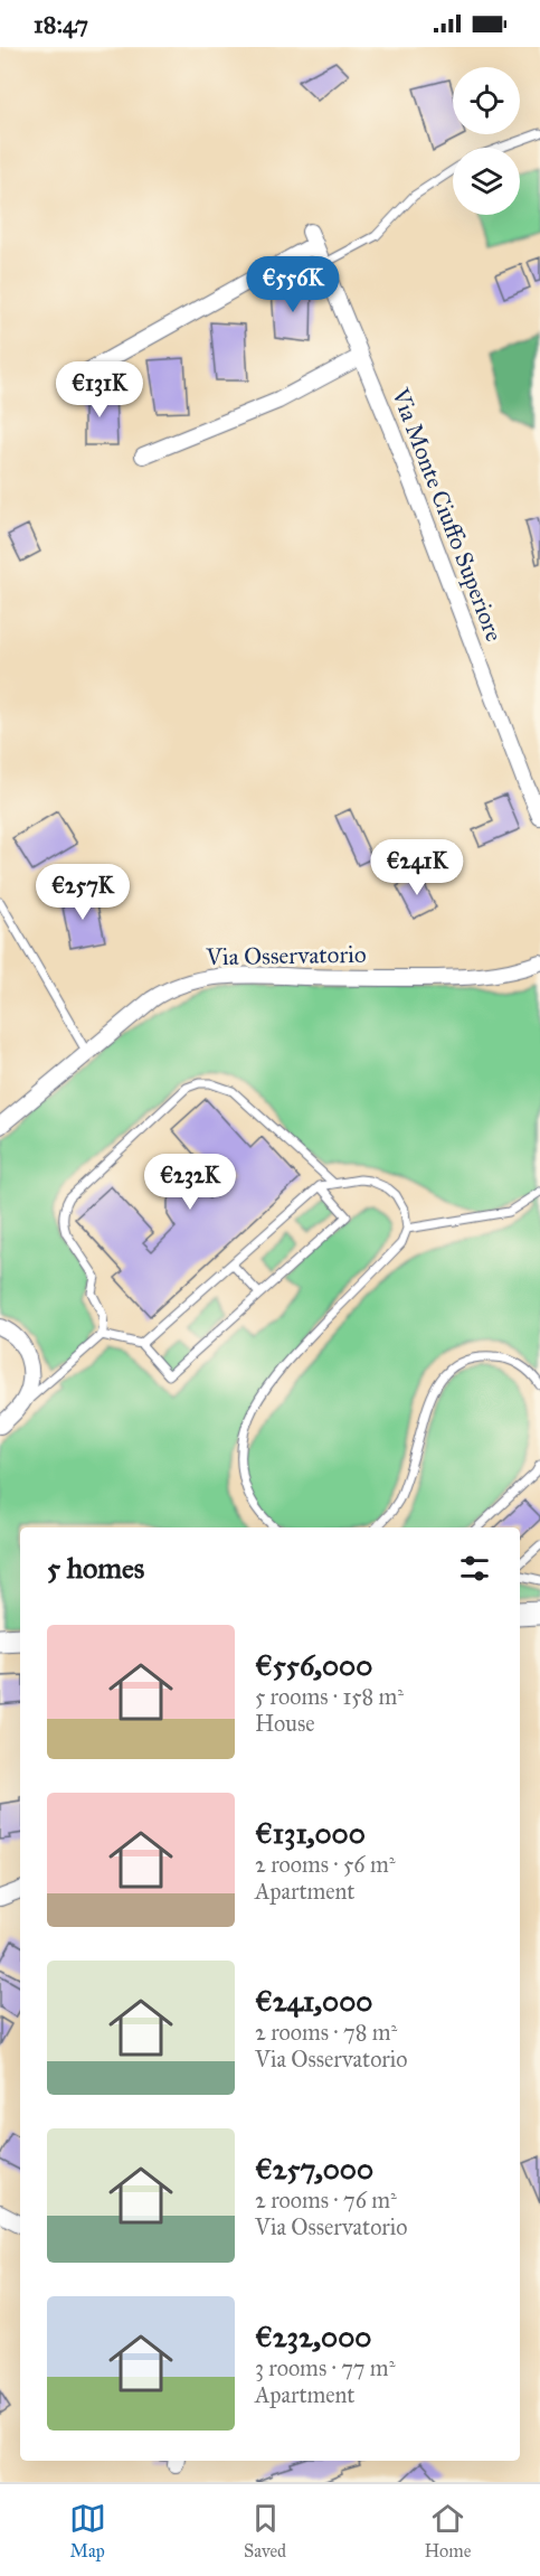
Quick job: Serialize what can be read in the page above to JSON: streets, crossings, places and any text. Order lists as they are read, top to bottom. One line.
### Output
{"streets":{"street":["Via Monte Ciuffo Superiore","Via Osservatorio"]},"page":{"status":"18:47","price":["€556K","€131K","€241K","€257K","€232K"],"heading":"5 homes","list":[{"name":"€556,000","note":"5 rooms · 158 m² · House"},{"name":"€131,000","note":"2 rooms · 56 m² · Apartment"},{"name":"€241,000","note":"2 rooms · 78 m² · Via Osservatorio"},{"name":"€257,000","note":"2 rooms · 76 m² · Via Osservatorio"},{"name":"€232,000","note":"3 rooms · 77 m² · Apartment"}],"tabs":["Map","Saved","Home"]}}
